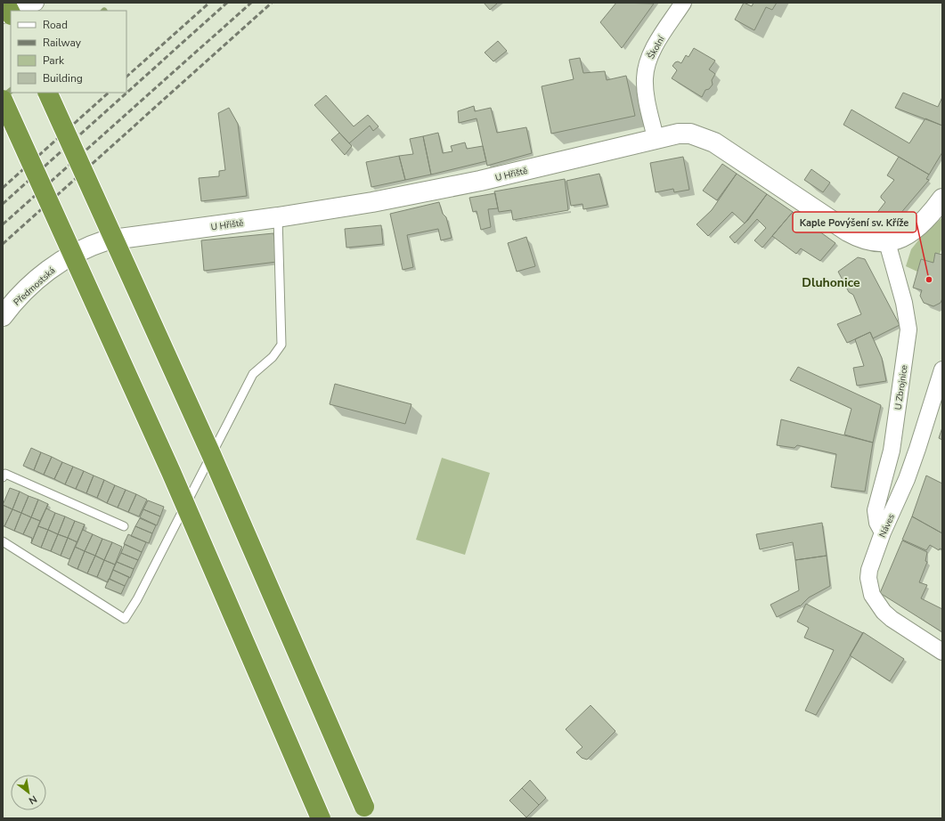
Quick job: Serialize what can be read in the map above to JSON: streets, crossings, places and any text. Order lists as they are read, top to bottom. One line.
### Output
{"streets":{"street":["Školní","U Hřiště","Předmostská","U Zbrojnice","Náves"]},"crossings":[["Školní","U Hřiště"],["U Hřiště","Předmostská"],["U Hřiště","U Zbrojnice"],["U Zbrojnice","Náves"]],"districts":["Dluhonice"],"places":["Kaple Povýšení sv. Kříže"],"legend":["Road","Railway","Park","Building"],"north":"bottom right"}
